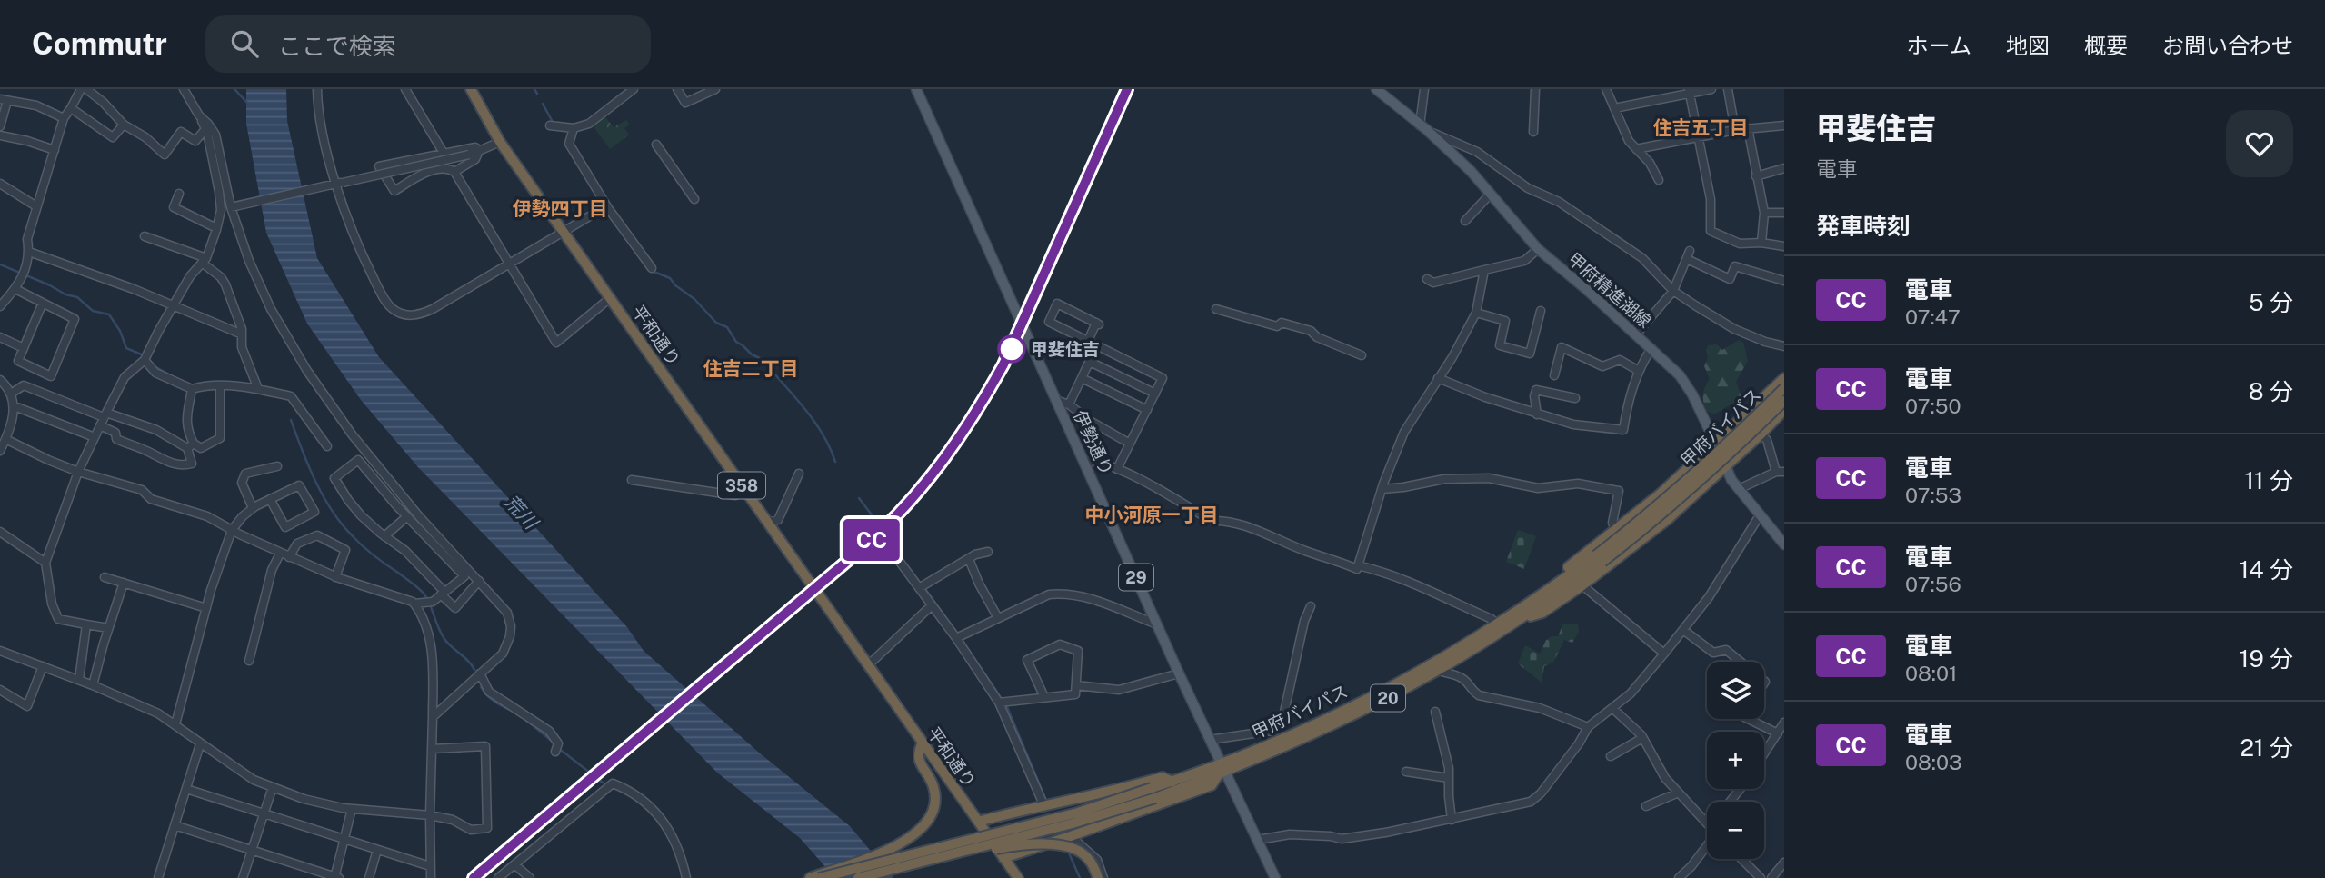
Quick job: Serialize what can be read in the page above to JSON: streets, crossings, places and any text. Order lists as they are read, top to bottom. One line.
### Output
{"streets":{"highway":["平和通り","甲府バイパス","358","20"],"main road":["甲府精進湖線","伊勢通り","29"]},"crossings":[["甲府バイパス","伊勢通り"]],"districts":["住吉五丁目","伊勢四丁目","住吉二丁目","中小河原一丁目"],"water":["荒川"],"places":["甲斐住吉"],"page":{"header":"Commutr","search":"ここで検索","nav":["ホーム","地図","概要","お問い合わせ"],"on_map":"CC","heading":[["甲斐住吉","電車"],"発車時刻"],"list":[{"mark":"CC","name":"電車","note":"07:47","value":"5 分"},{"mark":"CC","name":"電車","note":"07:50","value":"8 分"},{"mark":"CC","name":"電車","note":"07:53","value":"11 分"},{"mark":"CC","name":"電車","note":"07:56","value":"14 分"},{"mark":"CC","name":"電車","note":"08:01","value":"19 分"},{"mark":"CC","name":"電車","note":"08:03","value":"21 分"}],"map_buttons":["+","−"]}}
